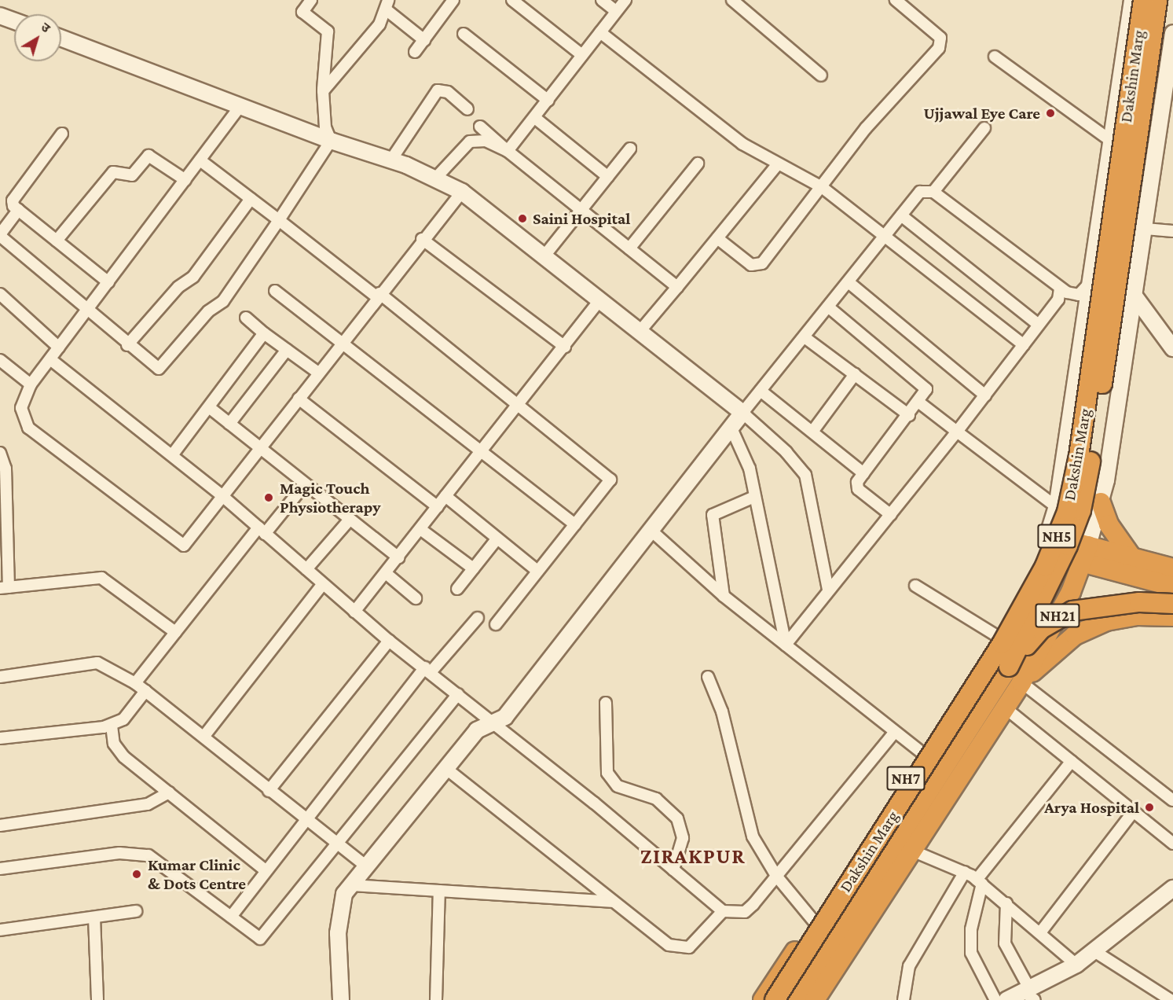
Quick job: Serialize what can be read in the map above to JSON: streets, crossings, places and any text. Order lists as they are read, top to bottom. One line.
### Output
{"streets":{"highway":["Dakshin Marg","NH5","NH21","NH7"]},"crossings":[["Dakshin Marg","NH5"],["Dakshin Marg","NH7"]],"districts":["ZIRAKPUR"],"places":["Ujjawal Eye Care","Saini Hospital","Magic Touch Physiotherapy","Arya Hospital","Kumar Clinic & Dots Centre"],"north":"top right"}
